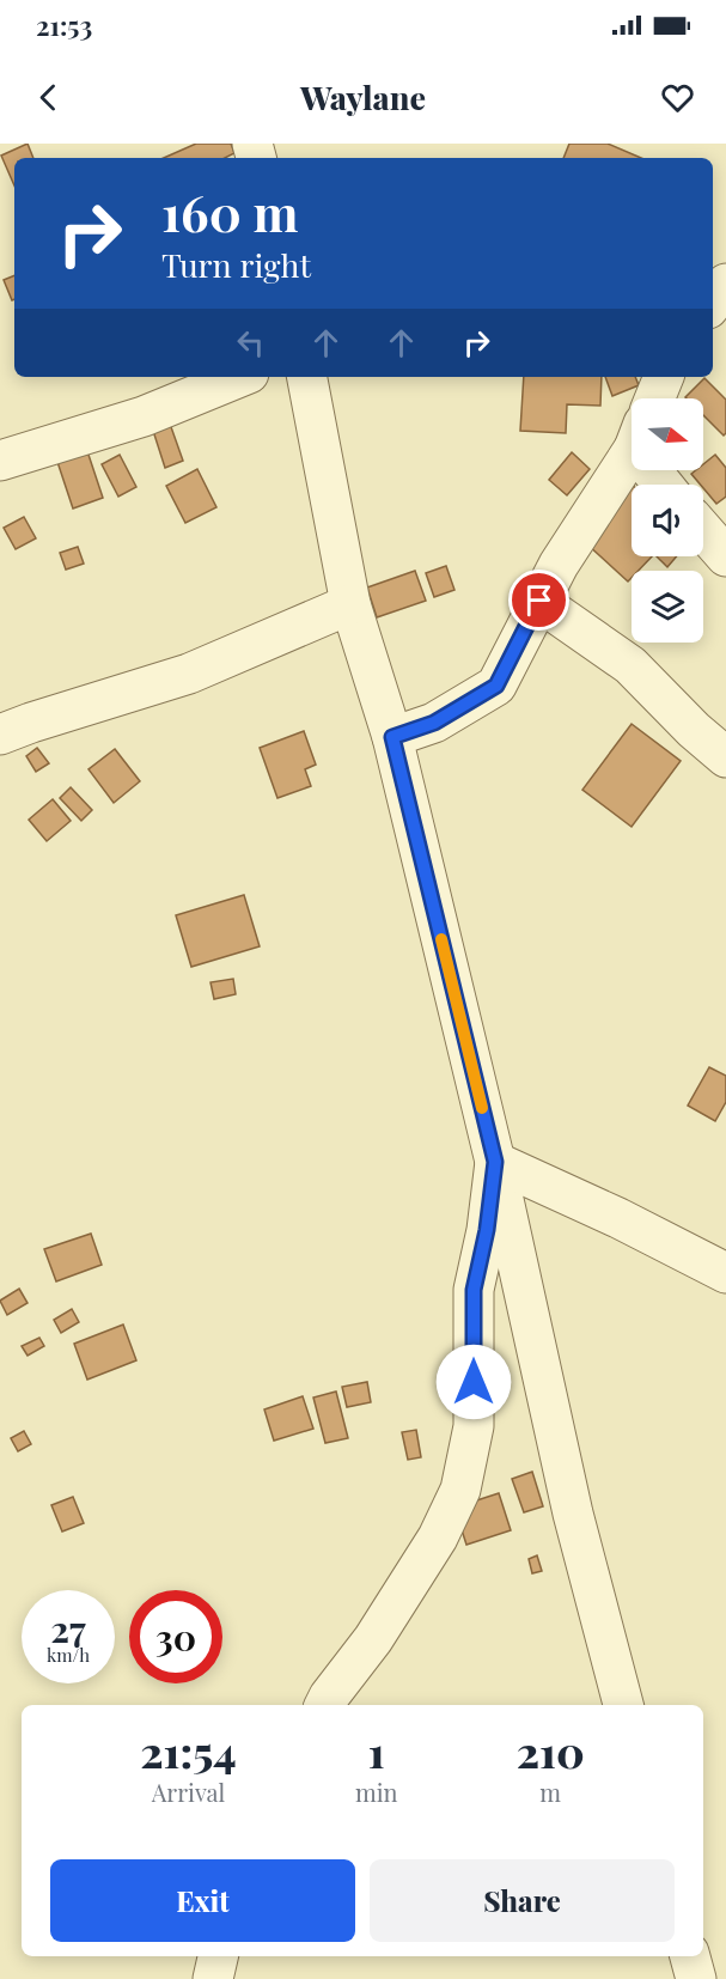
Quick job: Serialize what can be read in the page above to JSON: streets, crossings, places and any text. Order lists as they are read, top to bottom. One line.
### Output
{"north":"right","page":{"status":"21:53","header":"Waylane","turn":["160 m","Turn right"],"speed":"27 km/h","limit":"30","eta":["21:54","Arrival","1","min","210","m"],"buttons":["Exit","Share"]}}
